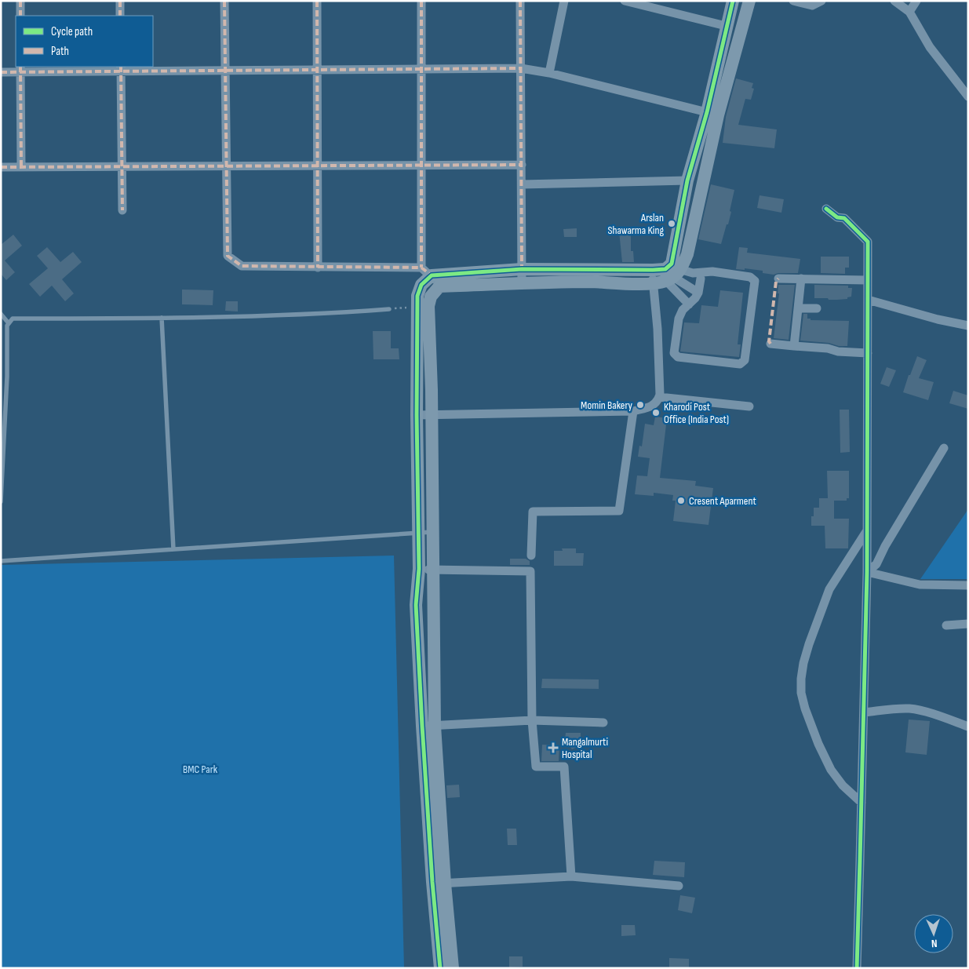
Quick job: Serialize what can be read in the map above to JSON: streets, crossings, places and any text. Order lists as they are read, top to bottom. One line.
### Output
{"parks":["BMC Park"],"places":{"other":["Arslan Shawarma King","Momin Bakery","Kharodi Post Office (India Post)","Cresent Aparment"],"health":["Mangalmurti Hospital"]},"legend":["Cycle path","Path"],"north":"bottom"}
